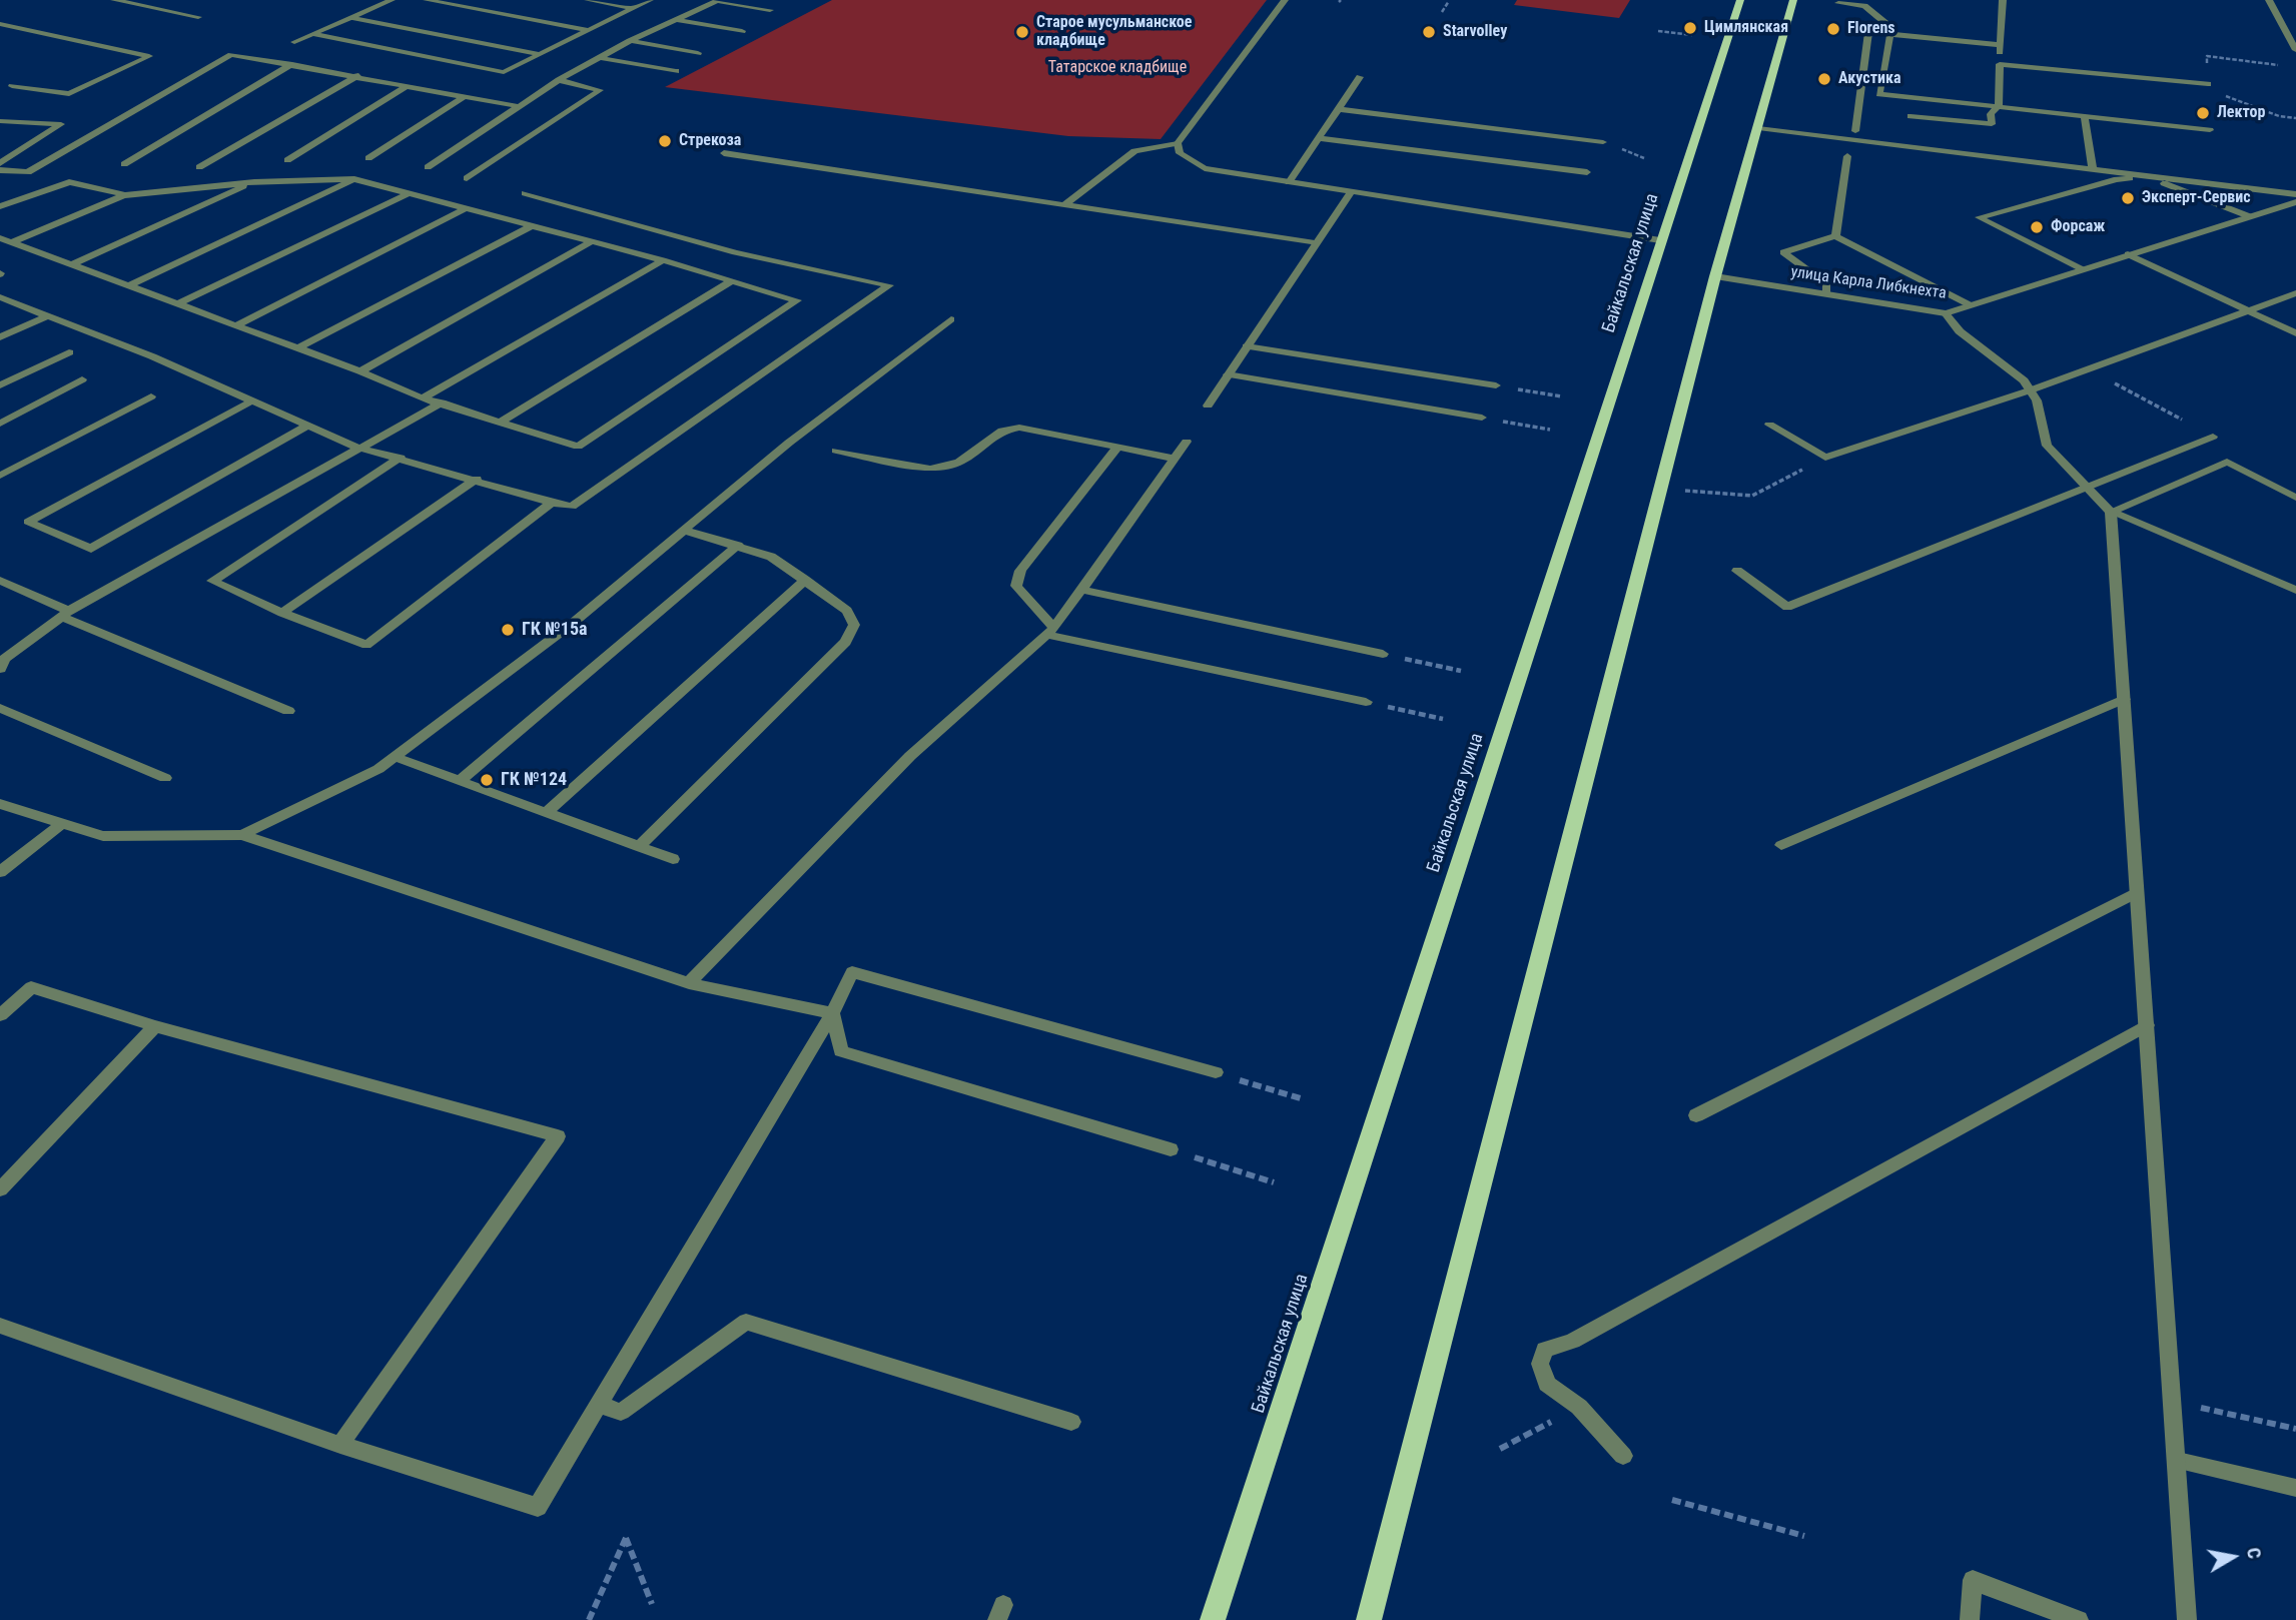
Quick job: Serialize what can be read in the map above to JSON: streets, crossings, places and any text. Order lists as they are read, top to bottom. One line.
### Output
{"streets":{"main road":["Байкальская улица"],"street":["улица Карла Либкнехта"]},"parks":["Татарское кладбище"],"places":["Цимлянская","Florens","Старое мусульманское кладбище","Starvolley","Акустика","Лектор","Стрекоза","Эксперт-Сервис","Форсаж","ГК №15а","ГК №124"],"north":"right"}
